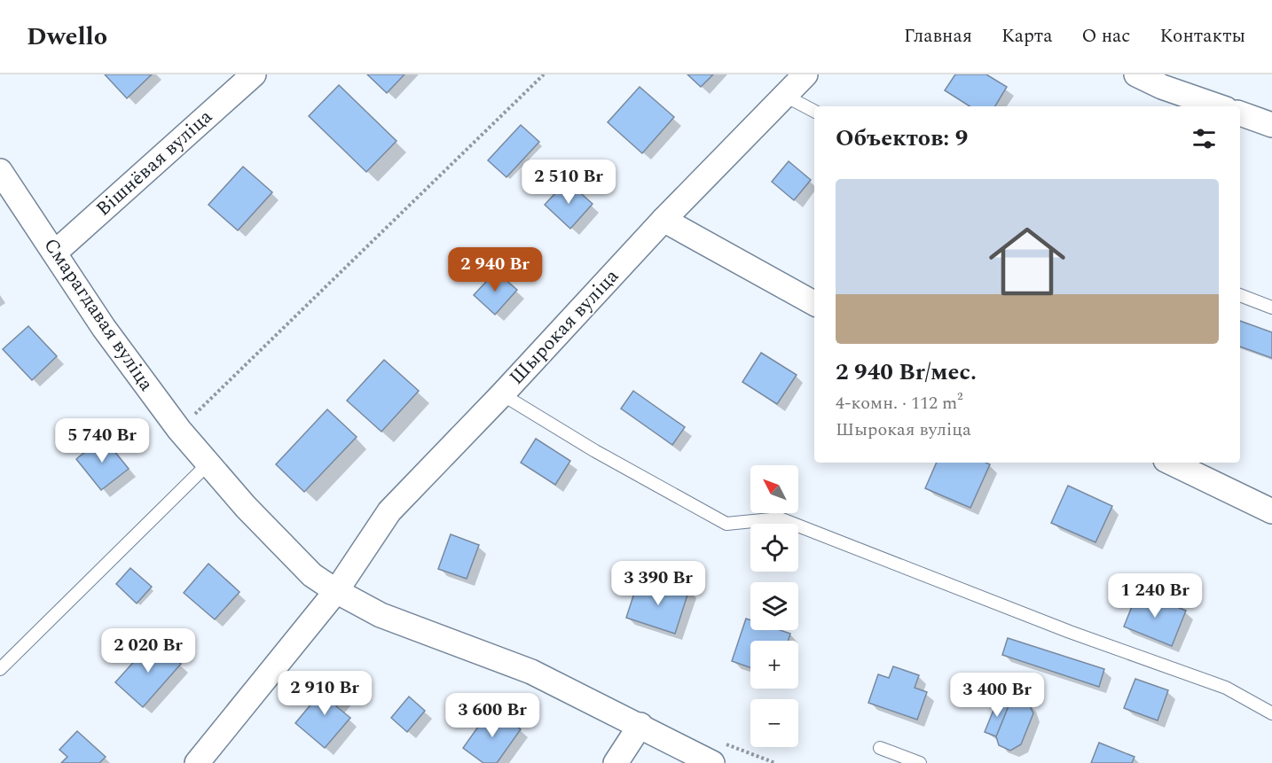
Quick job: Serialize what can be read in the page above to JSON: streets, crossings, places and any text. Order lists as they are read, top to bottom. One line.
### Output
{"streets":{"street":["Вішнёвая вуліца","Смарагдавая вуліца","Шырокая вуліца"]},"crossings":[["Вішнёвая вуліца","Смарагдавая вуліца"],["Смарагдавая вуліца","Шырокая вуліца"]],"north":"top left","page":{"header":"Dwello","nav":["Главная","Карта","О нас","Контакты"],"heading":"Объектов: 9","price":["2 510 Br","2 940 Br","5 740 Br","3 390 Br","1 240 Br","2 020 Br","2 910 Br","3 400 Br","3 600 Br"],"list":[{"name":"2 940 Br/мес.","note":"4-комн. · 112 m² · Шырокая вуліца"}],"map_buttons":["+","−"]}}
